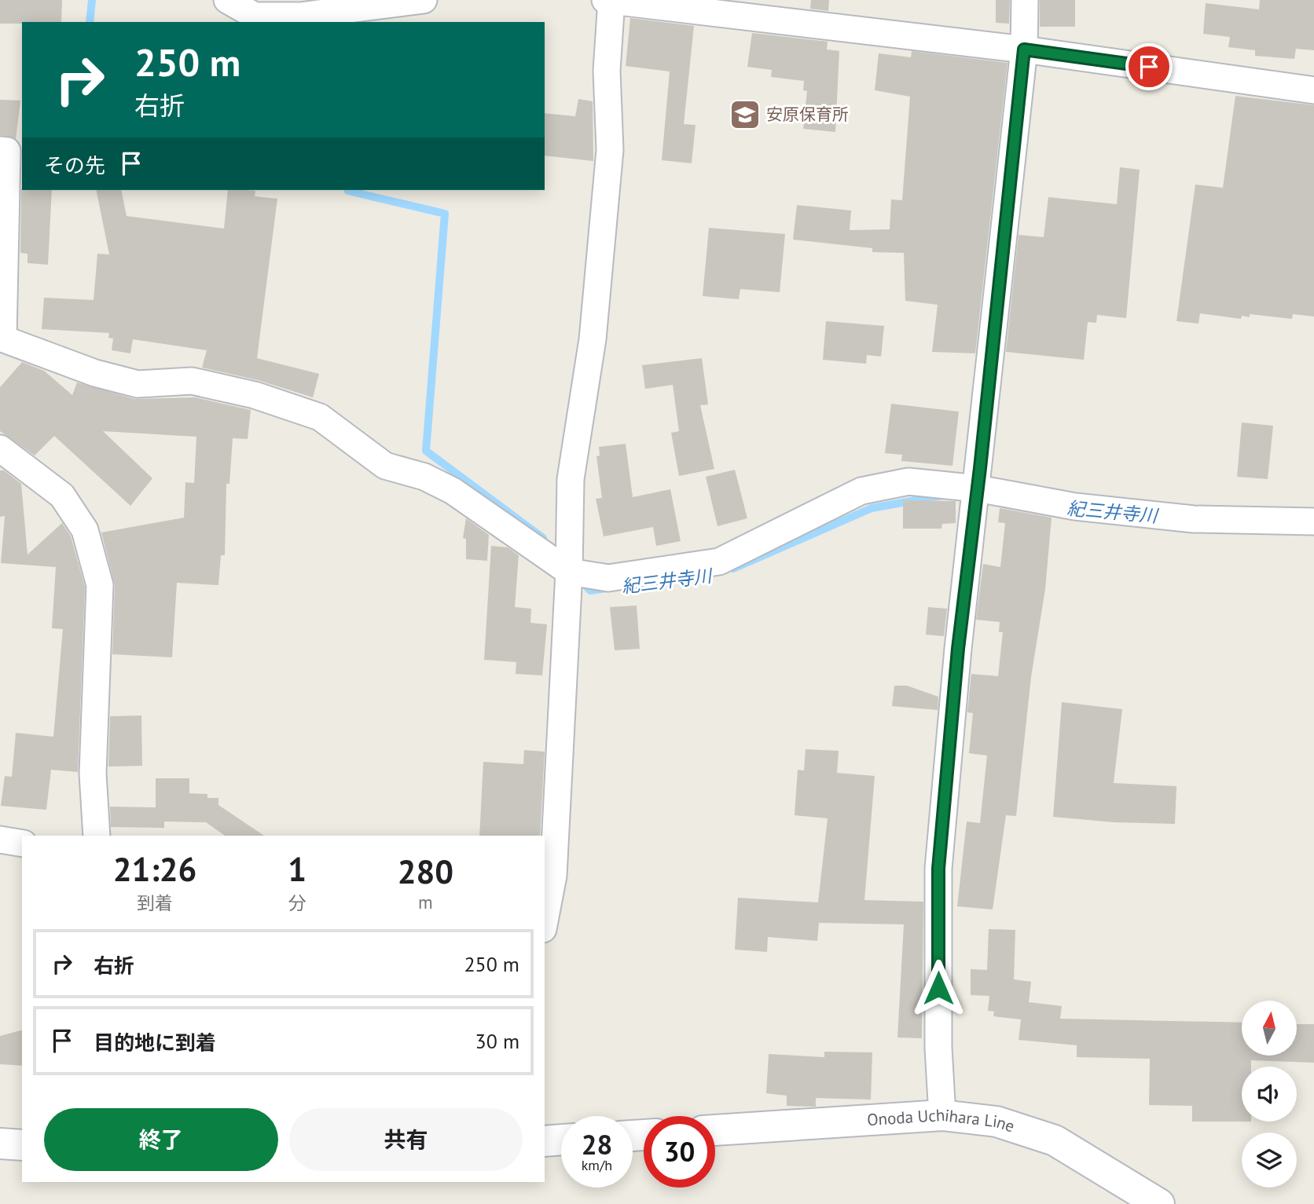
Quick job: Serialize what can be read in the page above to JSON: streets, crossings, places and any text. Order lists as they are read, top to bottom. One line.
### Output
{"streets":{"main road":["Onoda Uchihara Line"]},"water":["紀三井寺川"],"places":{"school or university":["安原保育所"]},"north":"top","page":{"turn":["250 m","右折"],"then":"その先","eta":["21:26","到着","1","分","280","m"],"list":[{"name":"右折","value":"250 m"},{"name":"目的地に到着","value":"30 m"}],"buttons":["終了","共有"],"speed":"28 km/h","limit":"30"}}
